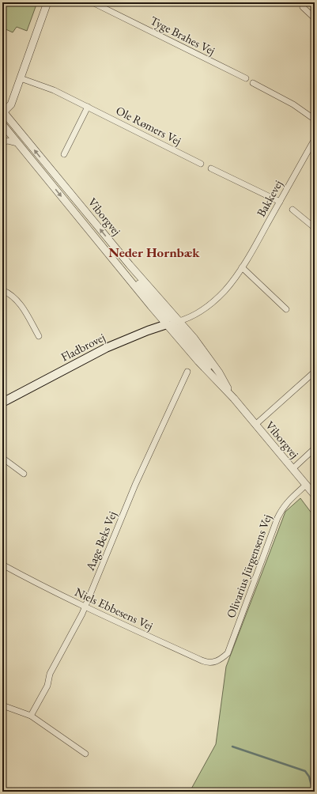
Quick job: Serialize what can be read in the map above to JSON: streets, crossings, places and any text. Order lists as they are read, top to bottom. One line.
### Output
{"streets":{"main road":["Fladbrovej"],"street":["Tyge Brahes Vej","Ole Rømers Vej","Bakkevej","Viborgvej","Aage Beks Vej","Olivarius Jürgensens Vej","Niels Ebbesens Vej"]},"crossings":[["Bakkevej","Viborgvej"],["Bakkevej","Fladbrovej"],["Viborgvej","Fladbrovej"],["Viborgvej","Olivarius Jürgensens Vej"],["Aage Beks Vej","Niels Ebbesens Vej"],["Olivarius Jürgensens Vej","Niels Ebbesens Vej"]],"districts":["Neder Hornbæk"]}
